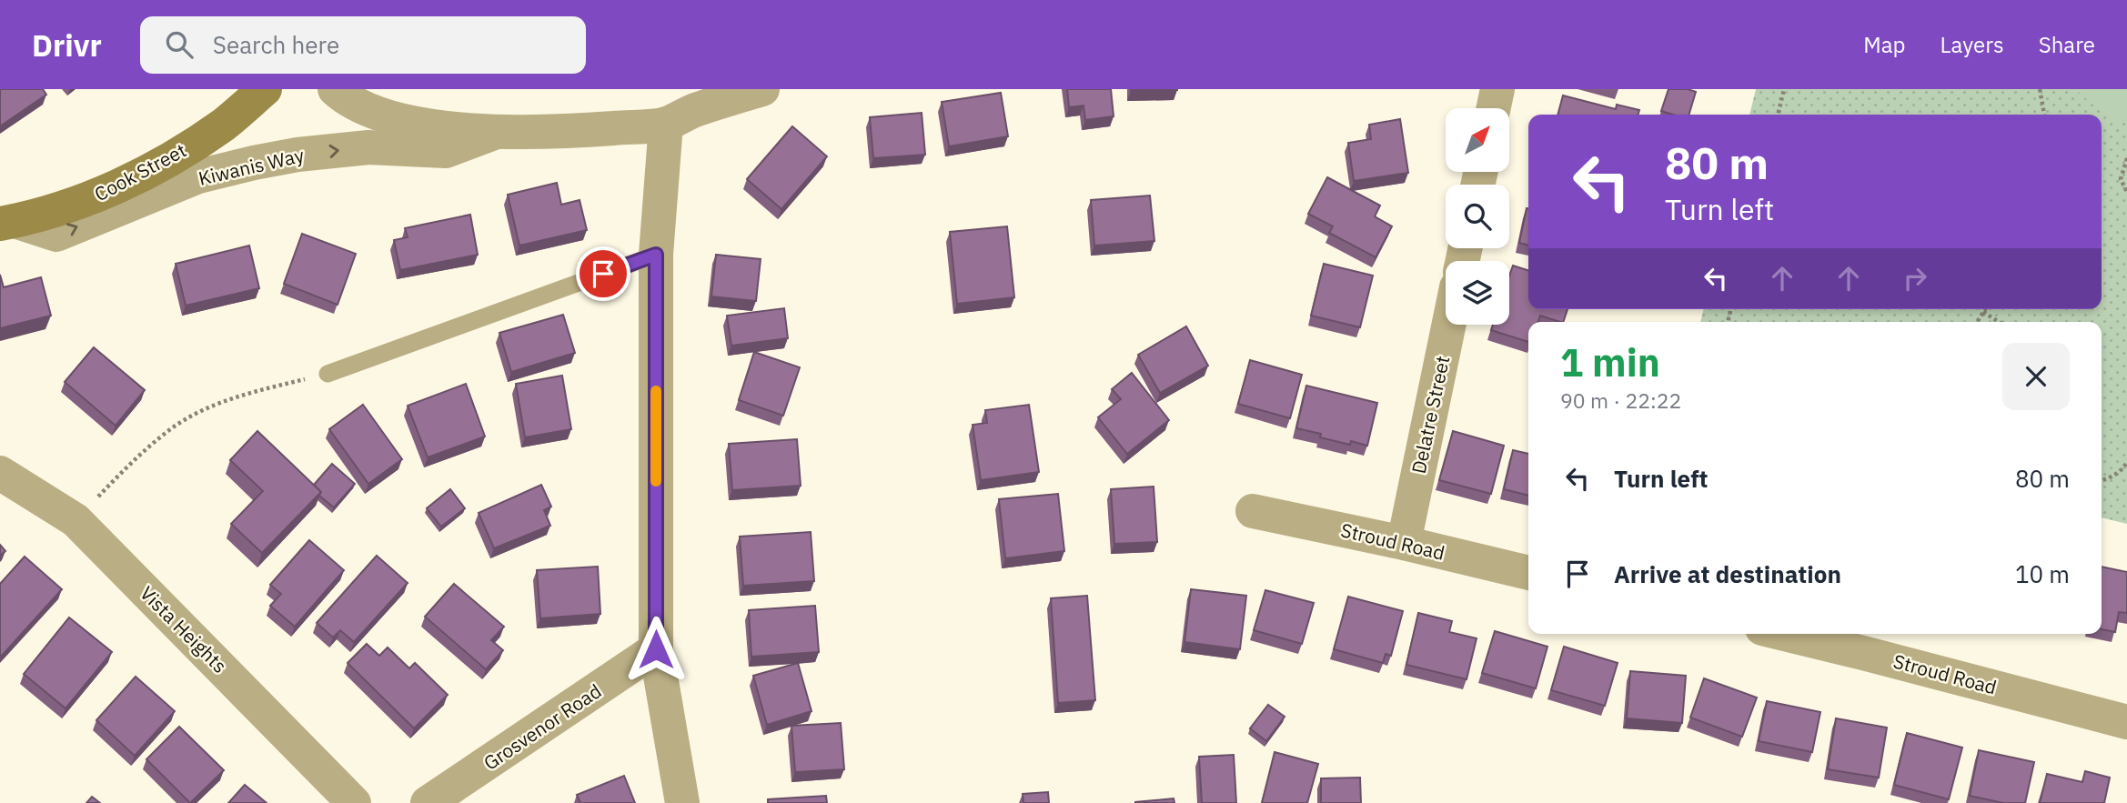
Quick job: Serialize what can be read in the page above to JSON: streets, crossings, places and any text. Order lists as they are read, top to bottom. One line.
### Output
{"streets":{"main road":["Cook Street"],"street":["Kiwanis Way","Delatre Street","Stroud Road","Vista Heights","Grosvenor Road"]},"crossings":[["Kiwanis Way","Cook Street"],["Delatre Street","Stroud Road"]],"one_way":["Kiwanis Way"],"north":"top right","page":{"header":"Drivr","search":"Search here","nav":["Map","Layers","Share"],"turn":["80 m","Turn left"],"heading":["1 min","90 m · 22:22"],"list":[{"name":"Turn left","value":"80 m"},{"name":"Arrive at destination","value":"10 m"}]}}
